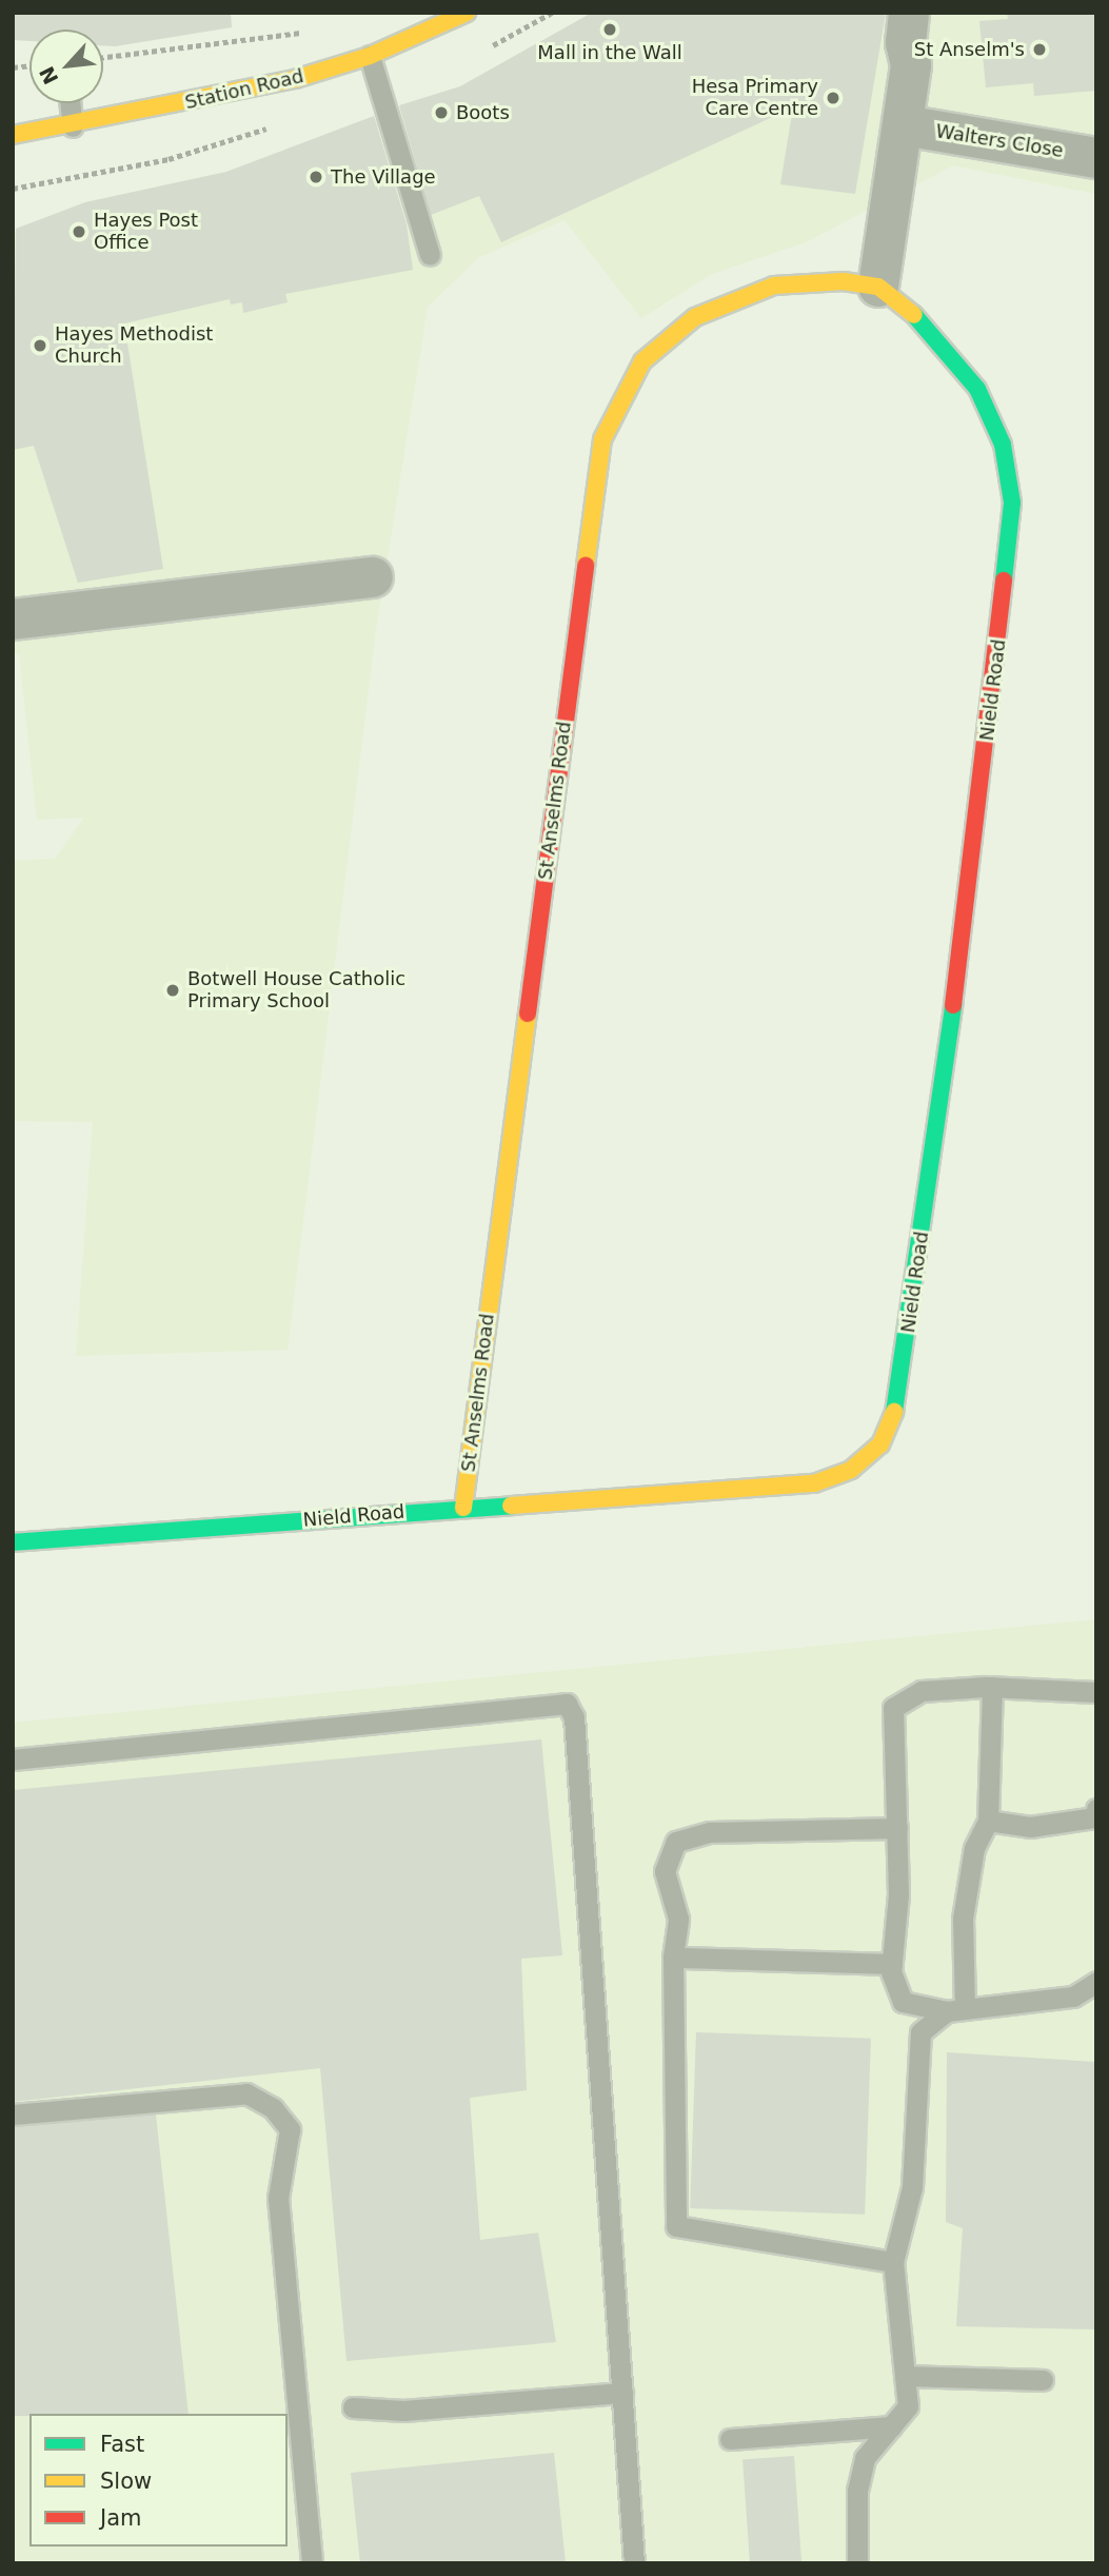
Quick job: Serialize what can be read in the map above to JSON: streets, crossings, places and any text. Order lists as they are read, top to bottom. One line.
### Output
{"streets":{"street":["Station Road","Walters Close","Nield Road","St Anselms Road"]},"crossings":[["Nield Road","St Anselms Road"]],"places":["Mall in the Wall","St Anselm's","Hesa Primary Care Centre","Boots","The Village","Hayes Post Office","Hayes Methodist Church","Botwell House Catholic Primary School"],"legend":["Fast","Slow","Jam"],"north":"bottom left"}
